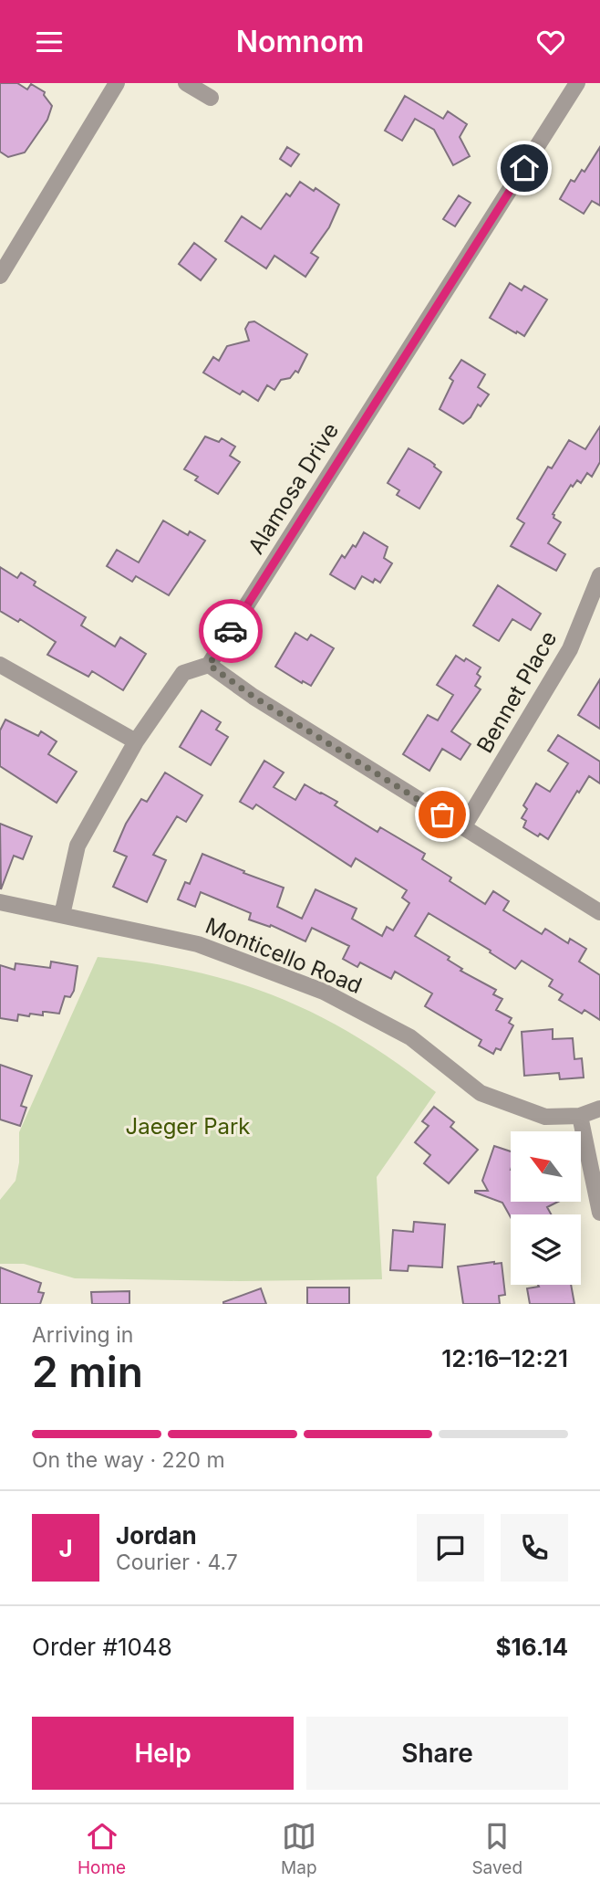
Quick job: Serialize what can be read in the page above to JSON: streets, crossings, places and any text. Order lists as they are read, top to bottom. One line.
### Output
{"streets":{"street":["Alamosa Drive","Bennet Place","Monticello Road"]},"parks":["Jaeger Park"],"north":"top left","page":{"header":"Nomnom","heading":["2 min","Arriving in","12:16–12:21"],"panel":["Jordan","Courier · 4.7","Order #1048","$16.14"],"bar":"On the way · 220 m","round":"J","buttons":["Help","Share"],"tabs":["Home","Map","Saved"]}}
